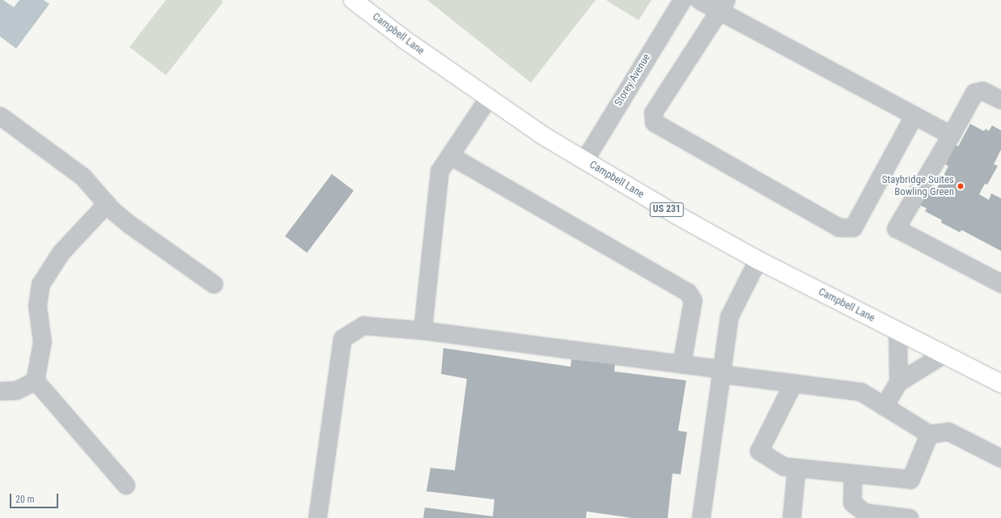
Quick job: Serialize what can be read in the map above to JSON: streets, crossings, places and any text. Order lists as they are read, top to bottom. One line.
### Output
{"streets":{"main road":["Campbell Lane","US 231"],"street":["Storey Avenue"]},"crossings":[["Campbell Lane","Storey Avenue"]],"places":["Staybridge Suites Bowling Green"],"scale_bar":"20 m"}
